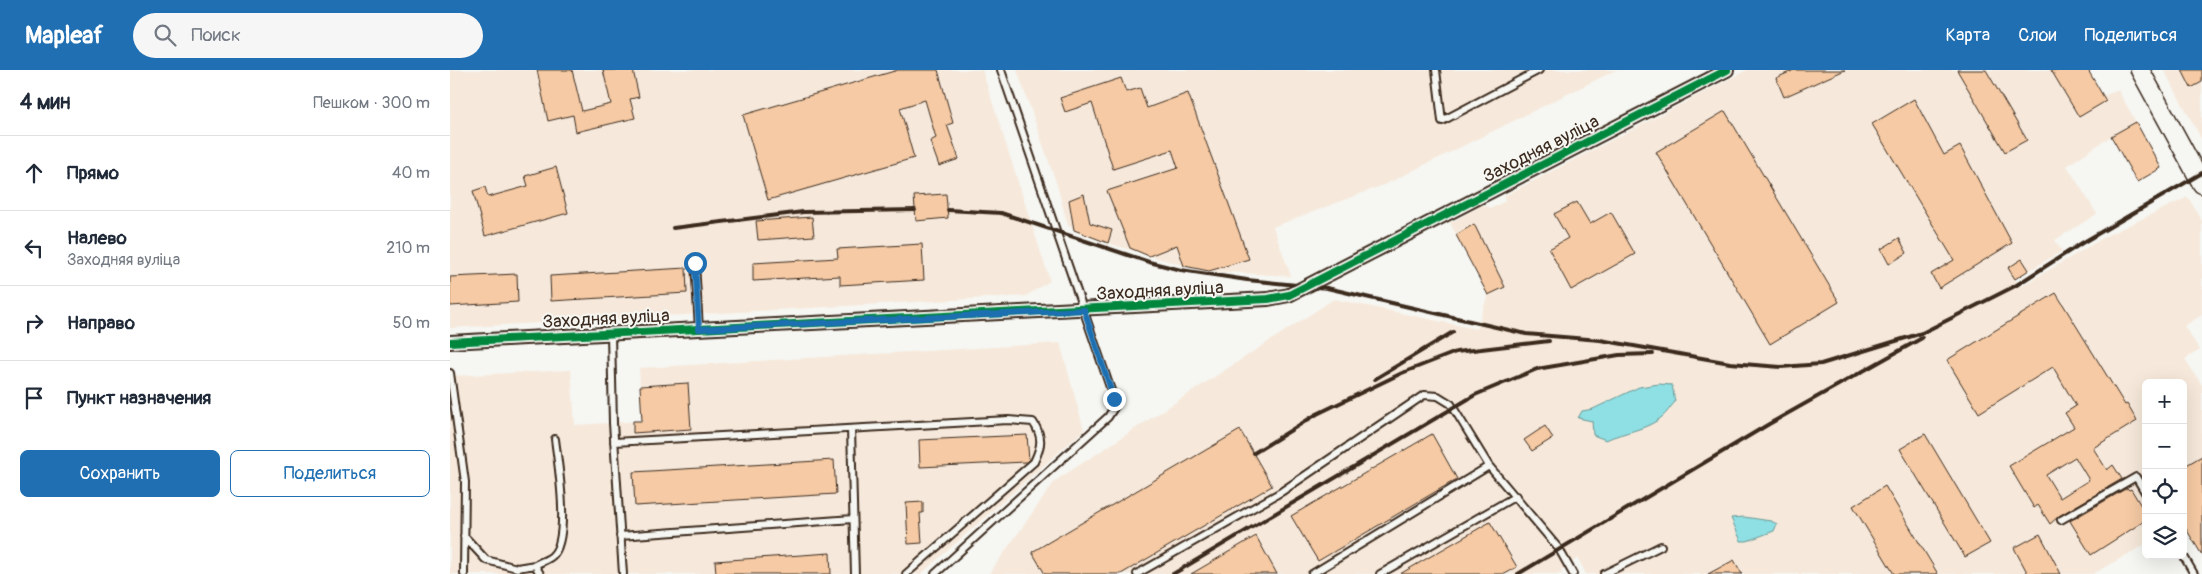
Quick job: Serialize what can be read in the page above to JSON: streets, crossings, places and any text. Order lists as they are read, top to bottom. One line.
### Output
{"streets":{"street":["Заходняя вуліца"]},"page":{"header":"Mapleaf","search":"Поиск","nav":["Карта","Слои","Поделиться"],"heading":["4 мин","Пешком · 300 m"],"list":[["Прямо","40 m"],["Налево","Заходняя вуліца","210 m"],["Направо","50 m"],"Пункт назначения"],"map_buttons":["+","−"],"buttons":["Сохранить","Поделиться"]}}
